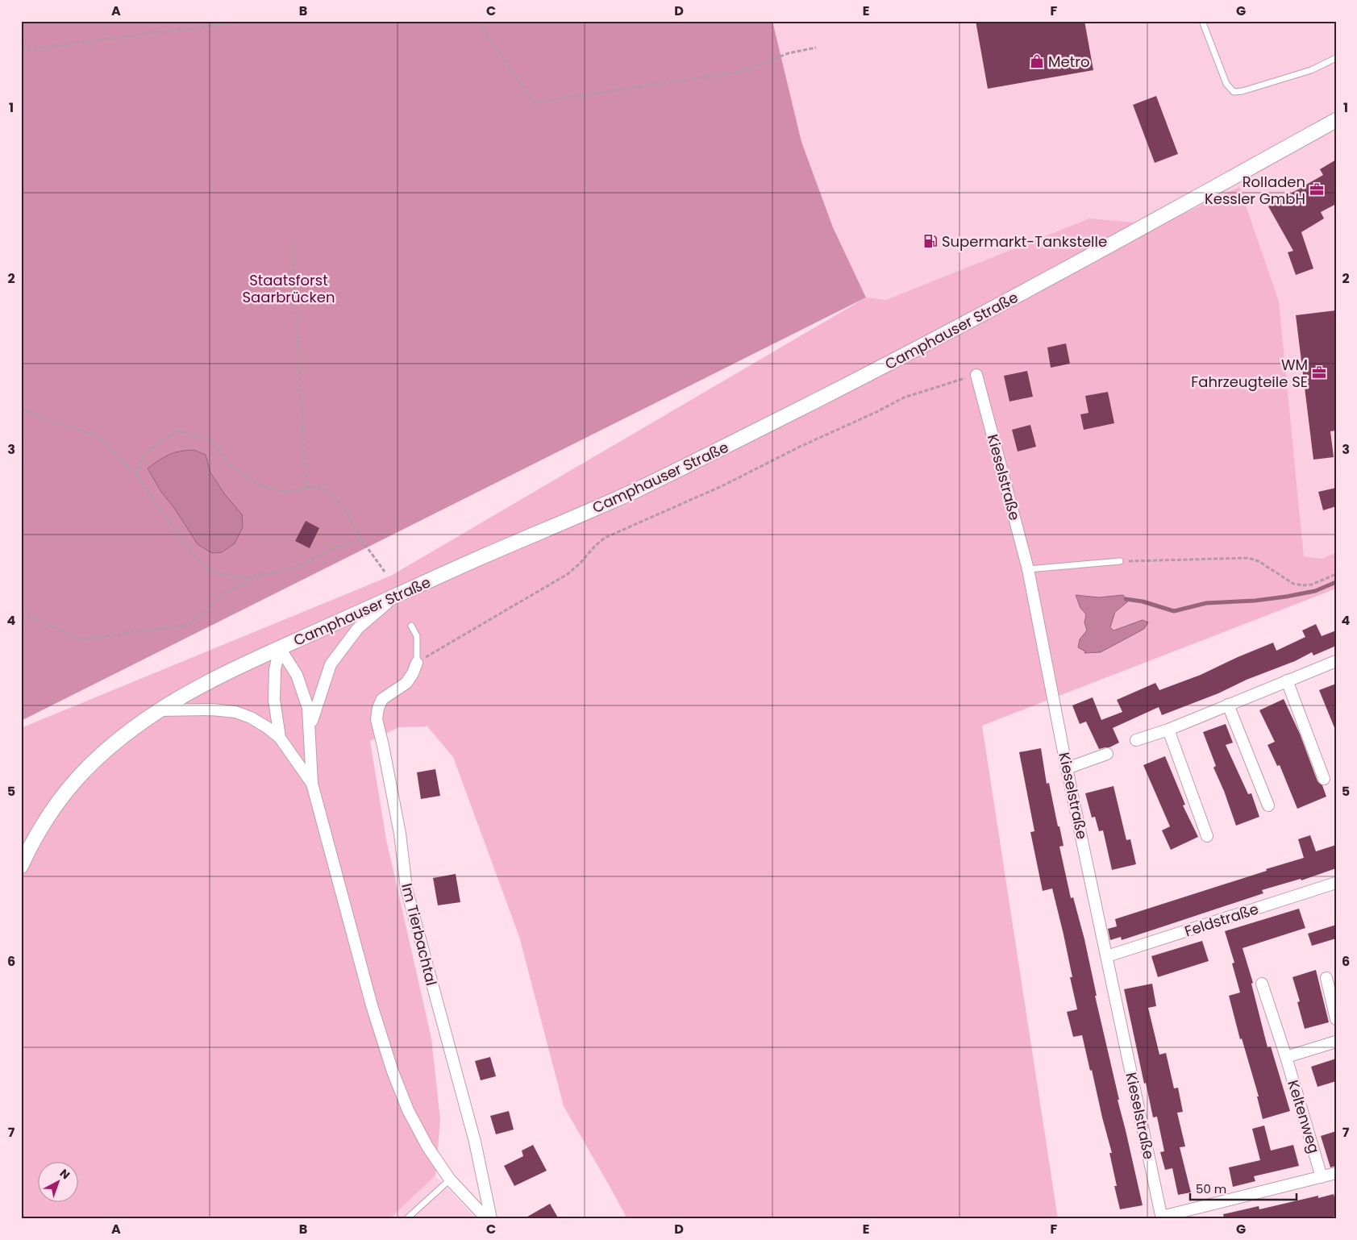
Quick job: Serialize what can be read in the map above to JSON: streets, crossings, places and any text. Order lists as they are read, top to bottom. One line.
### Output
{"streets":{"street":["Camphauser Straße","Kieselstraße","Feldstraße","Im Tierbachtal","Keltenweg"]},"crossings":[["Kieselstraße","Feldstraße"]],"parks":["Staatsforst Saarbrücken"],"places":{"shop":["Metro"],"office":["Rolladen Kessler GmbH","WM Fahrzeugteile SE"],"fuel station":["Supermarkt-Tankstelle"]},"scale_bar":"50 m","north":"top right","grid":{"columns":["A","B","C","D","E","F","G"],"rows":["1","2","3","4","5","6","7"]}}
